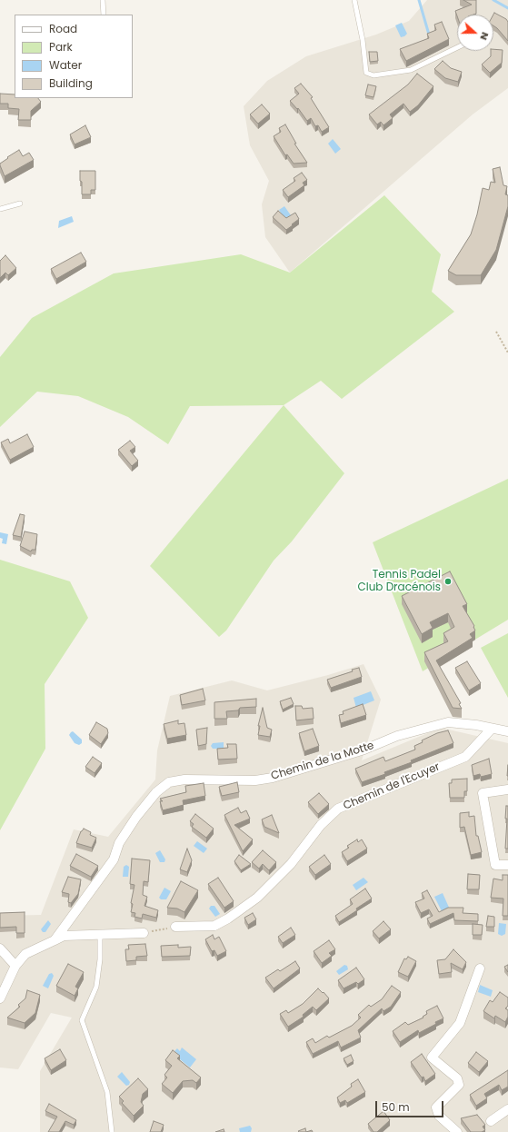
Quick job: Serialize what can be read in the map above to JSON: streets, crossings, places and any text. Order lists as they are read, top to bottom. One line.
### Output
{"streets":{"street":["Chemin de la Motte","Chemin de l'Ecuyer"]},"crossings":[["Chemin de la Motte","Chemin de l'Ecuyer"]],"places":["Tennis Padel Club Dracénois"],"legend":["Road","Park","Water","Building"],"scale_bar":"50 m","north":"right"}
